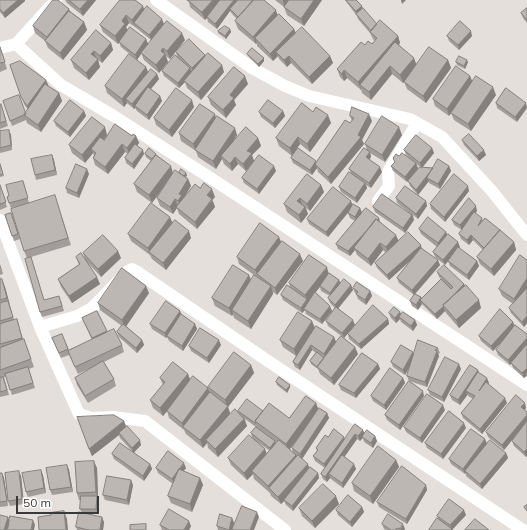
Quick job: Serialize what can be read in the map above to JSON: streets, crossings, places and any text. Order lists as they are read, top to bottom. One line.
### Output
{"scale_bar":"50 m"}
